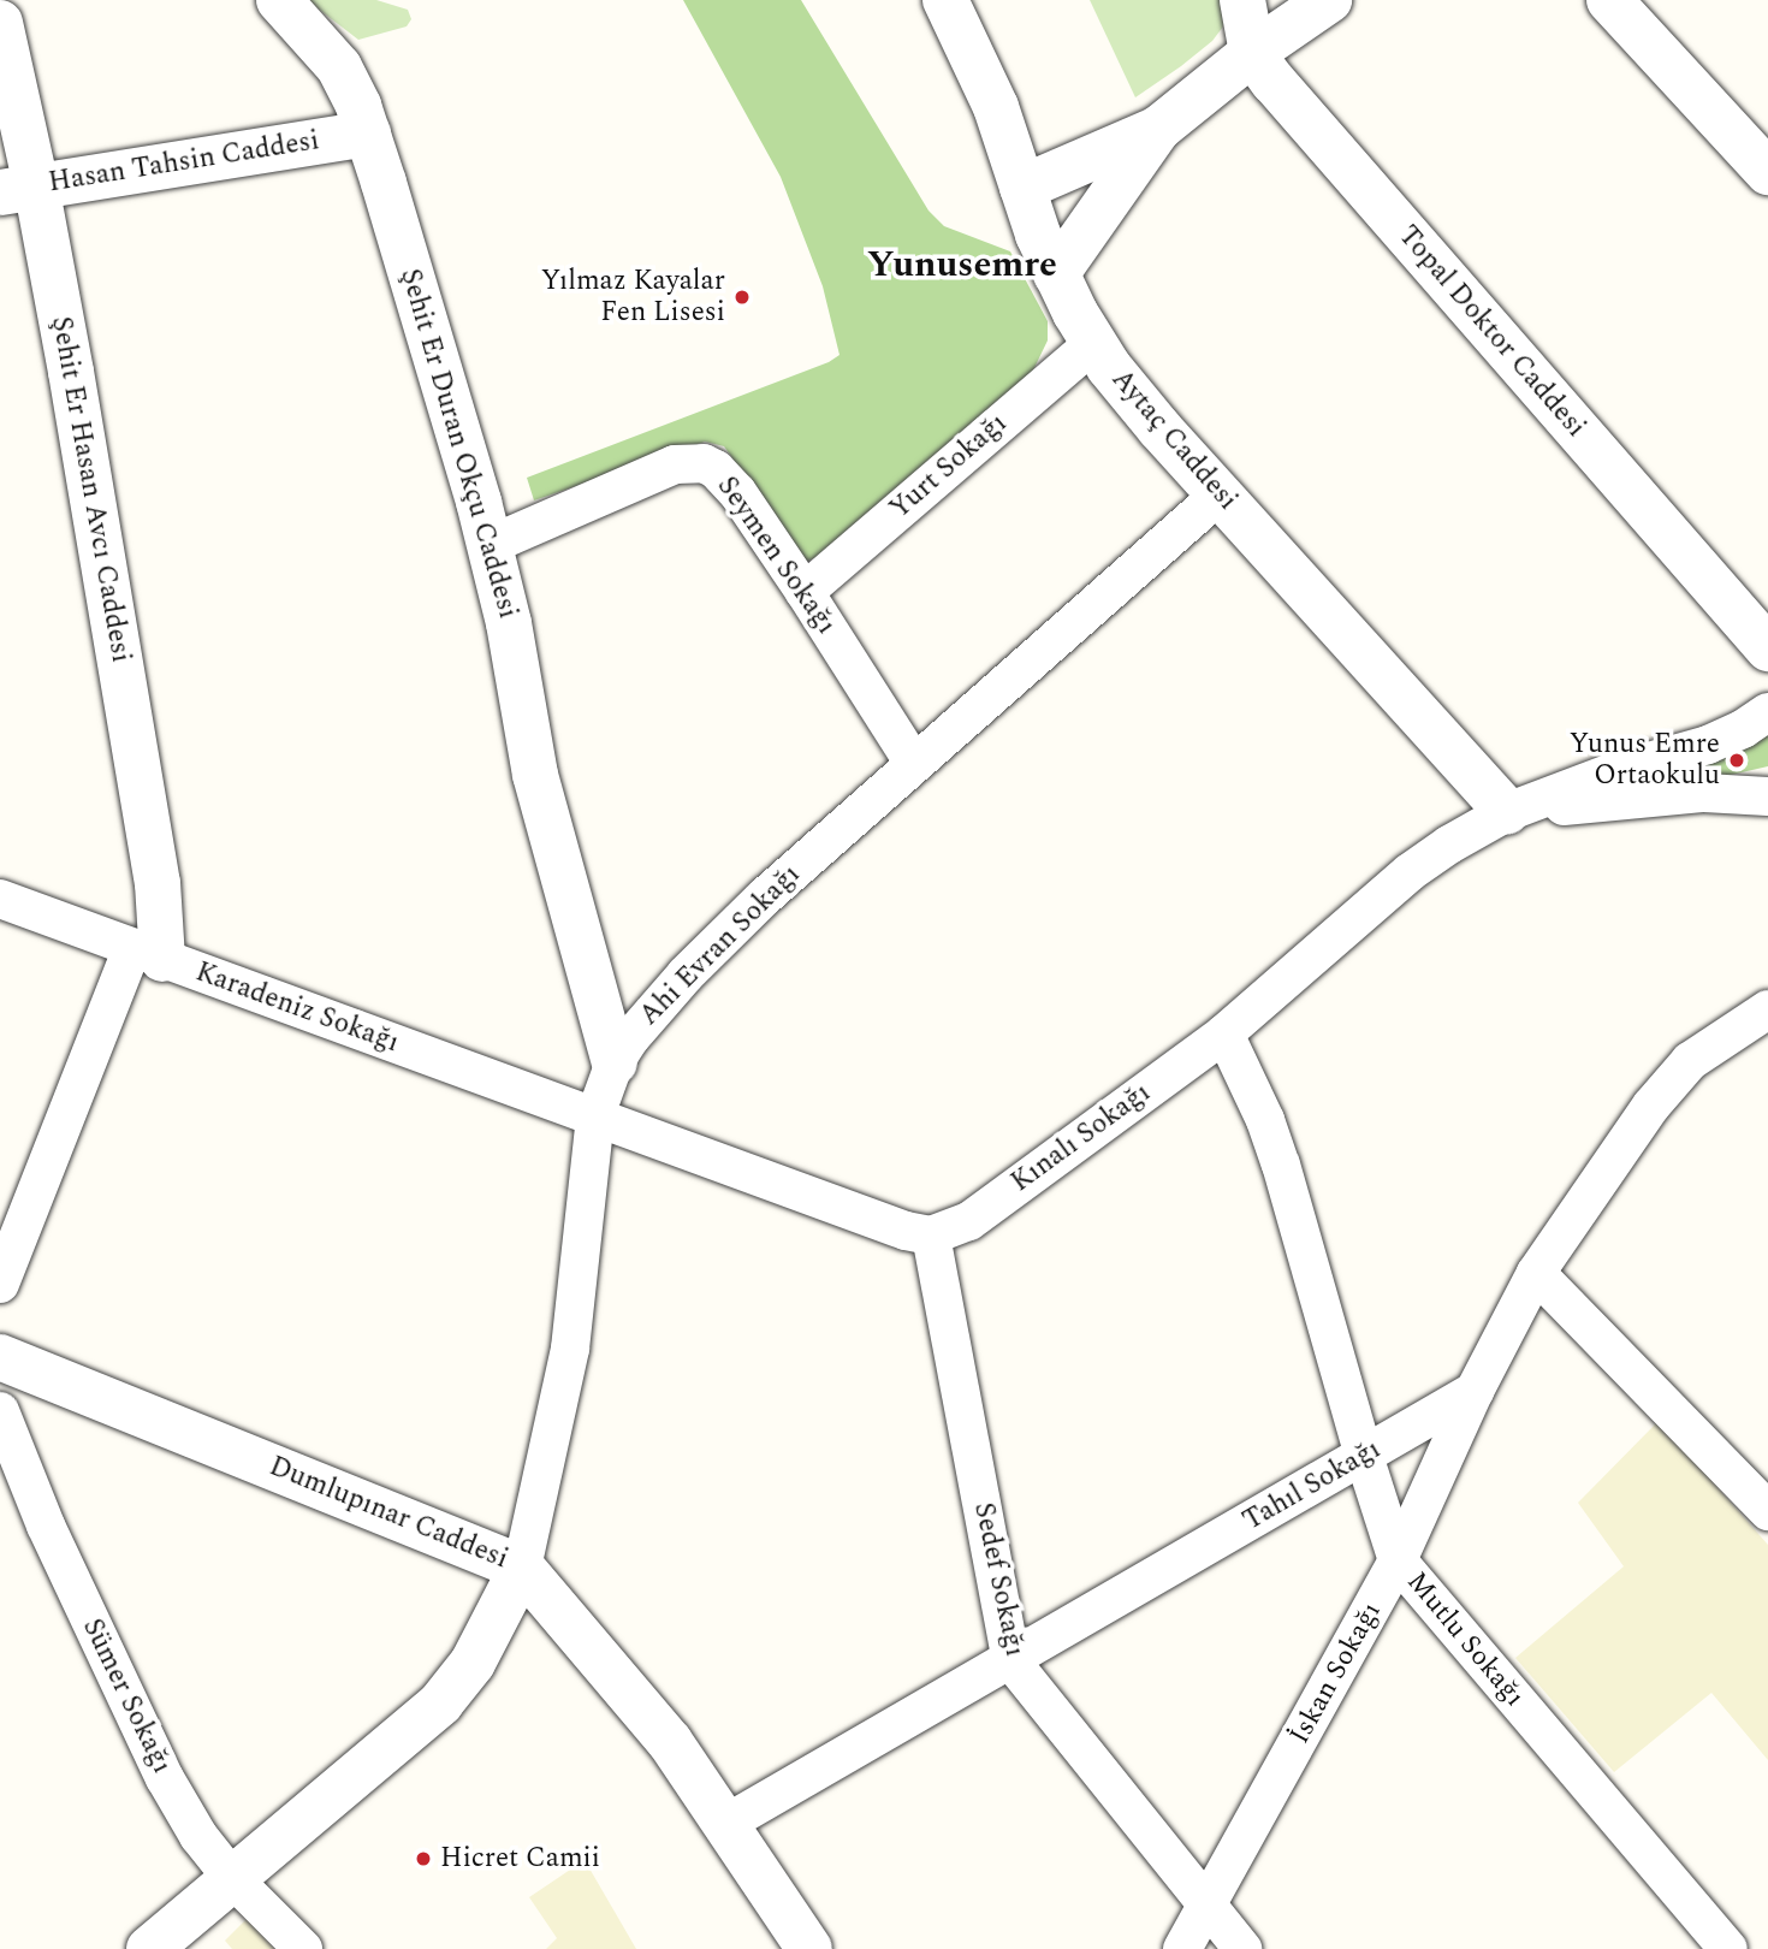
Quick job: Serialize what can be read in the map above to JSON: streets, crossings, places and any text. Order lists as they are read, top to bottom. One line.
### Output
{"streets":{"street":["Hasan Tahsin Caddesi","Topal Doktor Caddesi","Aytaç Caddesi","Şehit Er Duran Okçu Caddesi","Yurt Sokağı","Şehit Er Hasan Avcı Caddesi","Seymen Sokağı","Ahi Evran Sokağı","Karadeniz Sokağı","Kınalı Sokağı","Tahıl Sokağı","Dumlupınar Caddesi","Sedef Sokağı","Mutlu Sokağı","İskan Sokağı","Sümer Sokağı"]},"crossings":[["Hasan Tahsin Caddesi","Şehit Er Duran Okçu Caddesi"],["Hasan Tahsin Caddesi","Şehit Er Hasan Avcı Caddesi"],["Aytaç Caddesi","Yurt Sokağı"],["Aytaç Caddesi","Ahi Evran Sokağı"],["Aytaç Caddesi","Kınalı Sokağı"],["Şehit Er Duran Okçu Caddesi","Seymen Sokağı"],["Şehit Er Duran Okçu Caddesi","Ahi Evran Sokağı"],["Yurt Sokağı","Seymen Sokağı"],["Şehit Er Hasan Avcı Caddesi","Karadeniz Sokağı"],["Seymen Sokağı","Ahi Evran Sokağı"],["Ahi Evran Sokağı","Karadeniz Sokağı"],["Ahi Evran Sokağı","Dumlupınar Caddesi"],["Kınalı Sokağı","Sedef Sokağı"],["Kınalı Sokağı","Mutlu Sokağı"],["Tahıl Sokağı","Dumlupınar Caddesi"],["Tahıl Sokağı","Sedef Sokağı"],["Tahıl Sokağı","Mutlu Sokağı"],["Tahıl Sokağı","İskan Sokağı"],["Sedef Sokağı","İskan Sokağı"],["Mutlu Sokağı","İskan Sokağı"]],"districts":["Yunusemre"],"places":["Yılmaz Kayalar Fen Lisesi","Yunus Emre Ortaokulu","Hicret Camii"]}
